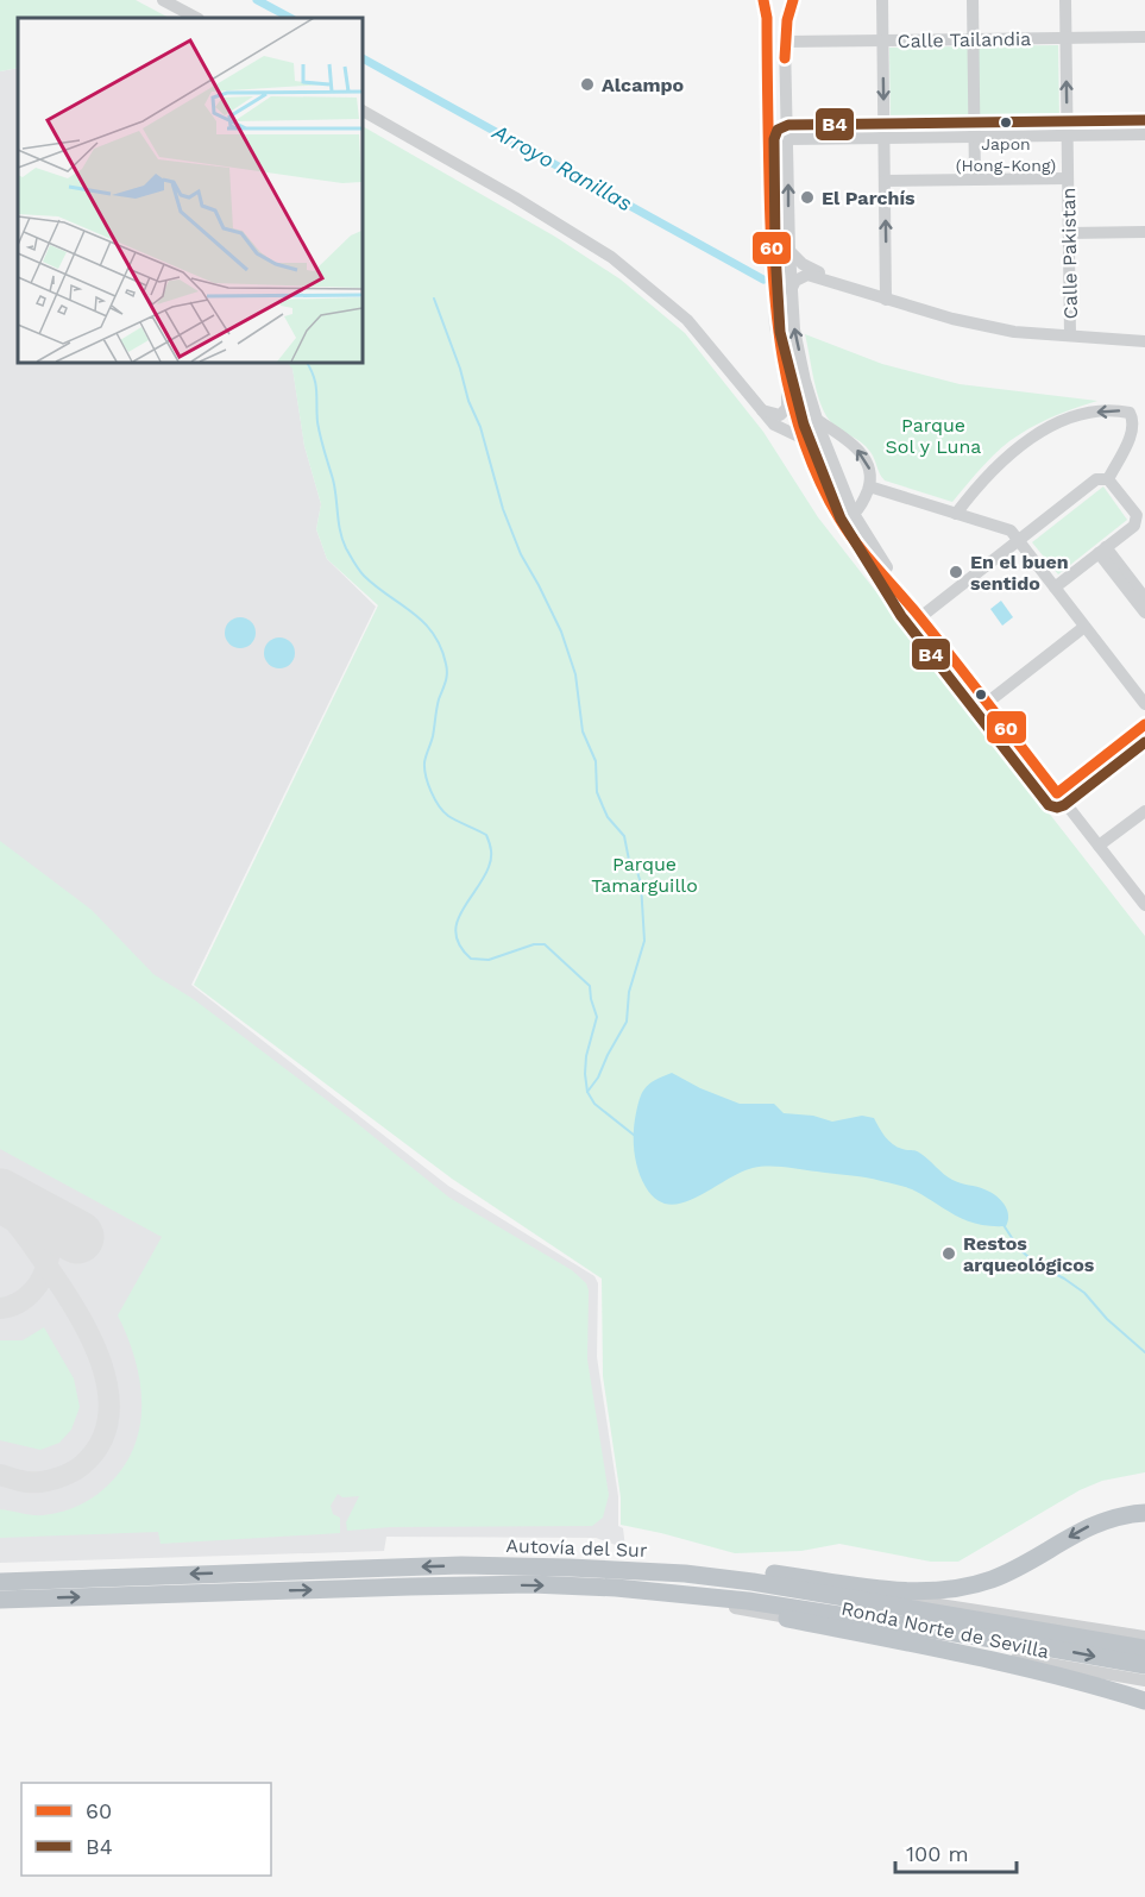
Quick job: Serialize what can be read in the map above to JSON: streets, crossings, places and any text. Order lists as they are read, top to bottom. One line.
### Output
{"streets":{"highway":["Autovía del Sur","Ronda Norte de Sevilla"],"street":["Calle Tailandia","Calle Pakistan"]},"crossings":[["Calle Tailandia","Calle Pakistan"],["Autovía del Sur","Ronda Norte de Sevilla"]],"water":["Arroyo Ranillas"],"parks":["Parque Sol y Luna","Parque Tamarguillo"],"places":["Alcampo","Japon (Hong-Kong)","El Parchís","En el buen sentido","Restos arqueológicos"],"lines":["transit line 60","transit line B4"],"legend":["60","B4"],"scale_bar":"100 m"}
